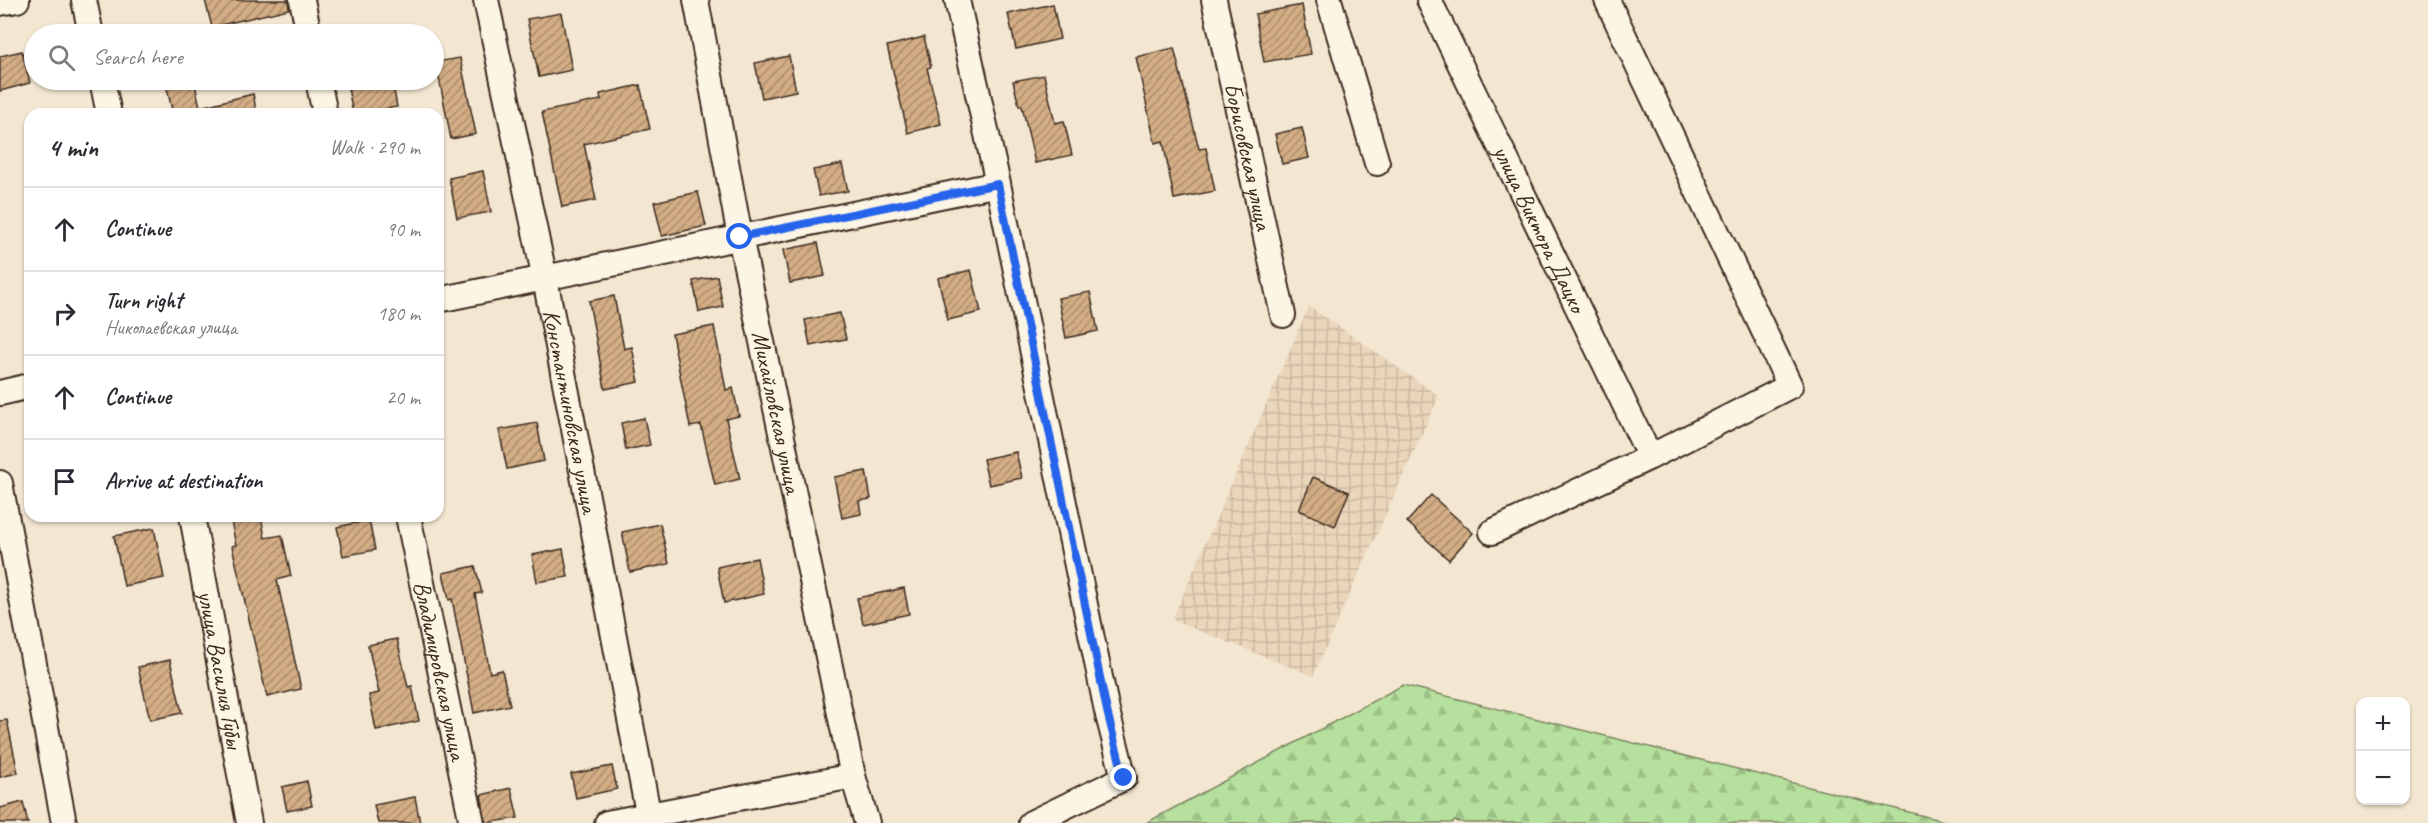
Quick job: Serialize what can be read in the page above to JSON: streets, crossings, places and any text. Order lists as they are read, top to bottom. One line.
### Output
{"streets":{"street":["Борисовская улица","улица Виктора Дацко","Константиновская улица","Михайловская улица","улица Василия Губы","Владимировская улица"]},"page":{"search":"Search here","heading":["4 min","Walk · 290 m"],"list":[["Continue","90 m"],["Turn right","Николаевская улица","180 m"],["Continue","20 m"],"Arrive at destination"],"map_buttons":["+","−"]}}
